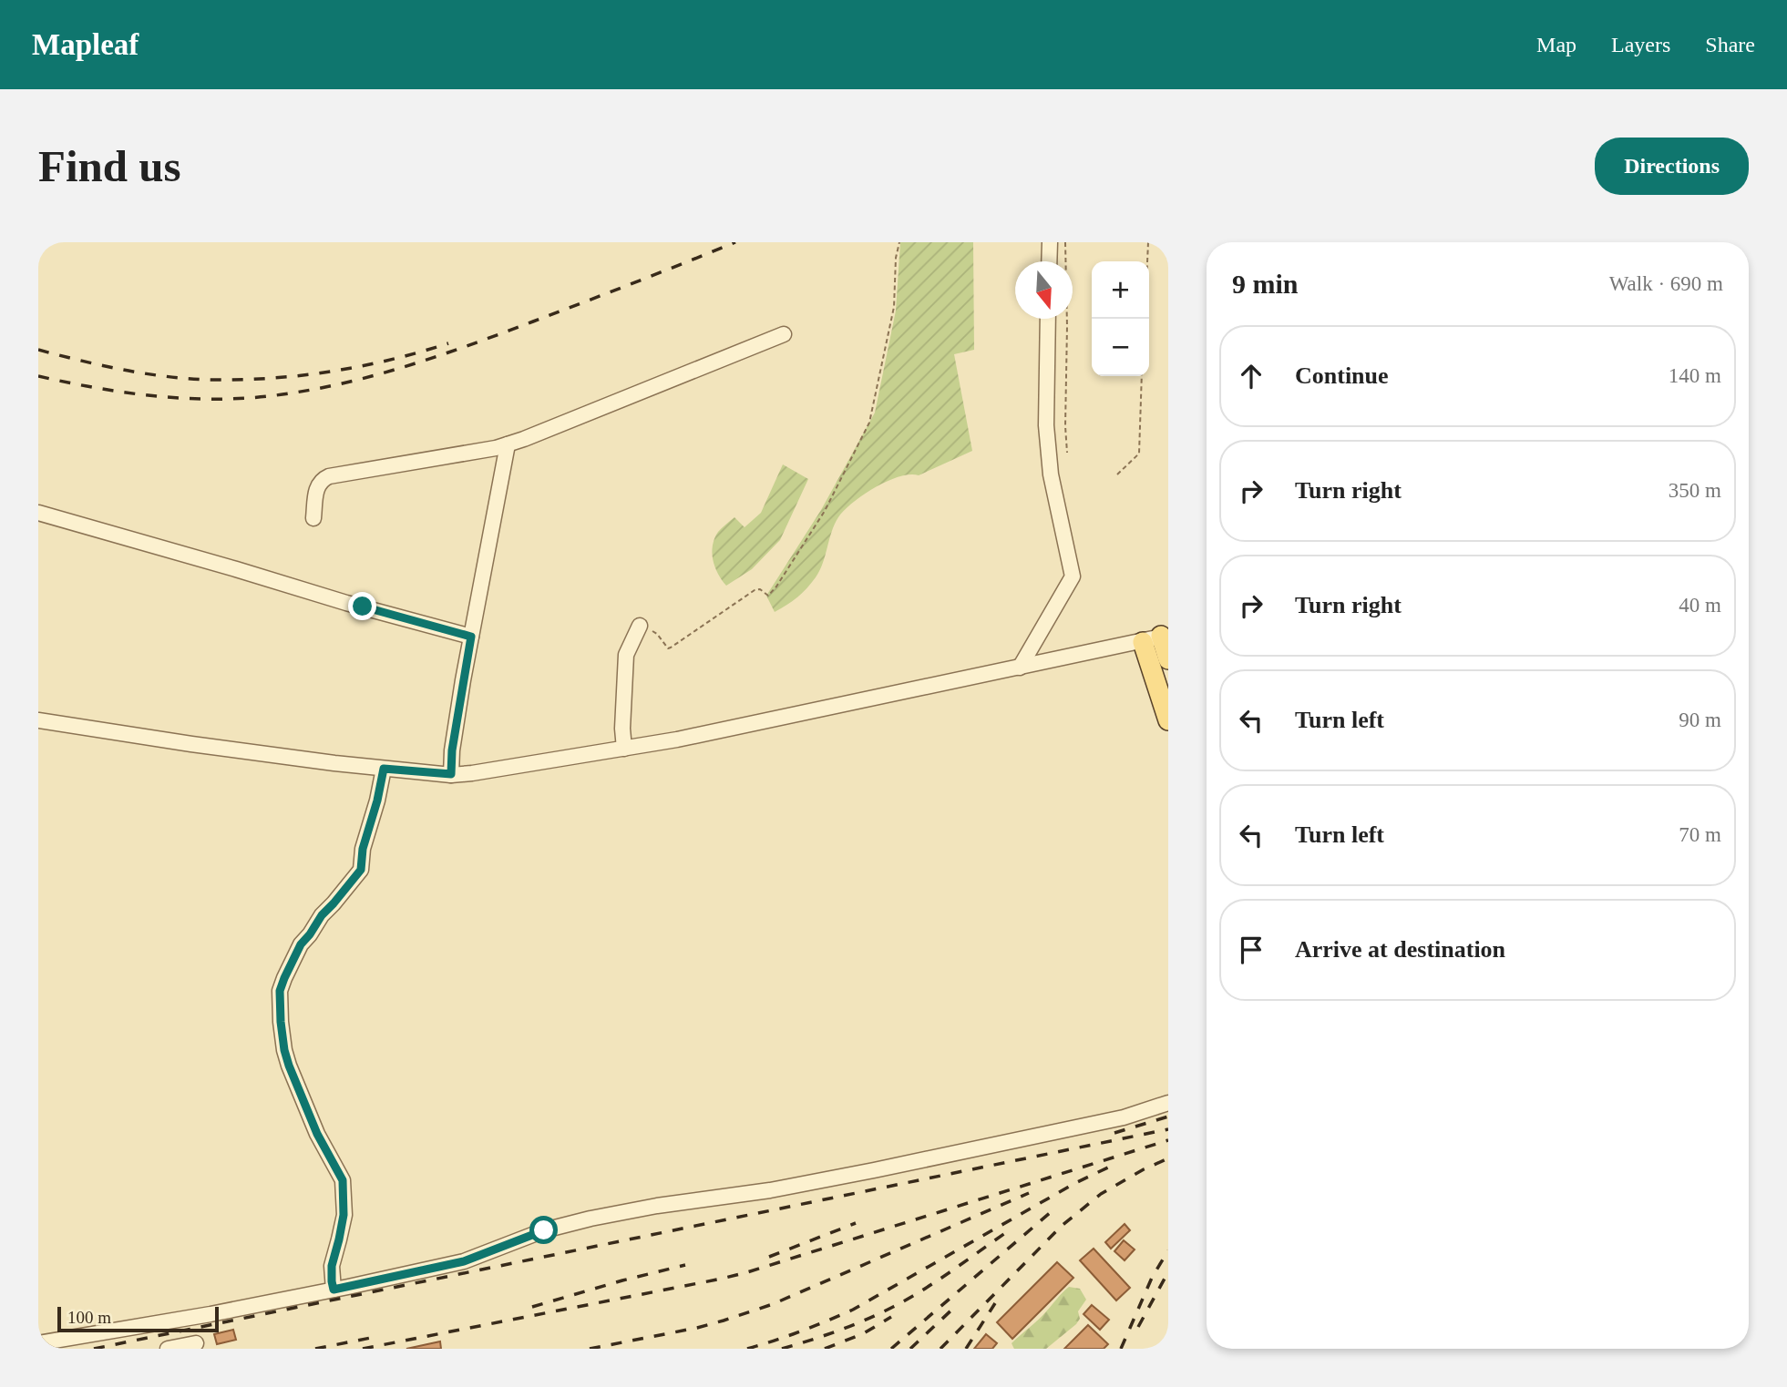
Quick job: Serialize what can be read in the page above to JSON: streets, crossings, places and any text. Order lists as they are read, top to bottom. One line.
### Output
{"scale_bar":"100 m","north":"bottom","page":{"header":"Mapleaf","nav":["Map","Layers","Share"],"buttons":"Directions","title":"Find us","heading":["9 min","Walk · 690 m"],"map_buttons":["+","−"],"list":[["Continue","140 m"],["Turn right","350 m"],["Turn right","40 m"],["Turn left","90 m"],["Turn left","70 m"],"Arrive at destination"],"scale":"100 m"}}
